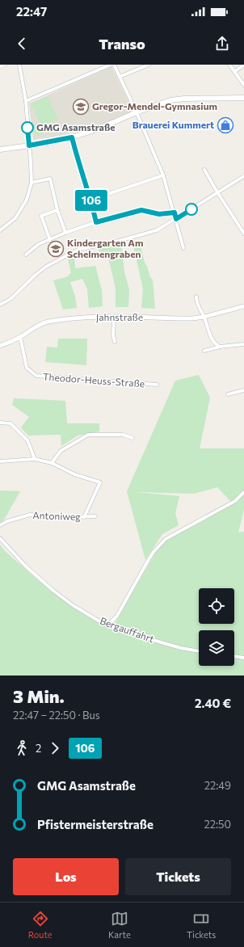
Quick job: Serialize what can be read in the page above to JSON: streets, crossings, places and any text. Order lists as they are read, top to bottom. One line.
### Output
{"streets":{"street":["Jahnstraße","Theodor-Heuss-Straße","Antoniweg","Bergauffahrt"]},"crossings":[["Jahnstraße","Theodor-Heuss-Straße"]],"places":{"school or university":["Gregor-Mendel-Gymnasium","Kindergarten Am Schelmengraben"],"shop":["Brauerei Kummert"],"other":["GMG Asamstraße"]},"lines":["bus line 106"],"page":{"status":"22:47","header":"Transo","on_map":"106","heading":["3 Min.","22:47 – 22:50 · Bus","2.40 €"],"legs":["2","106"],"list":[{"name":"GMG Asamstraße","value":"22:49"},{"name":"Pfistermeisterstraße","value":"22:50"}],"buttons":["Los","Tickets"],"tabs":["Route","Karte","Tickets"]}}
